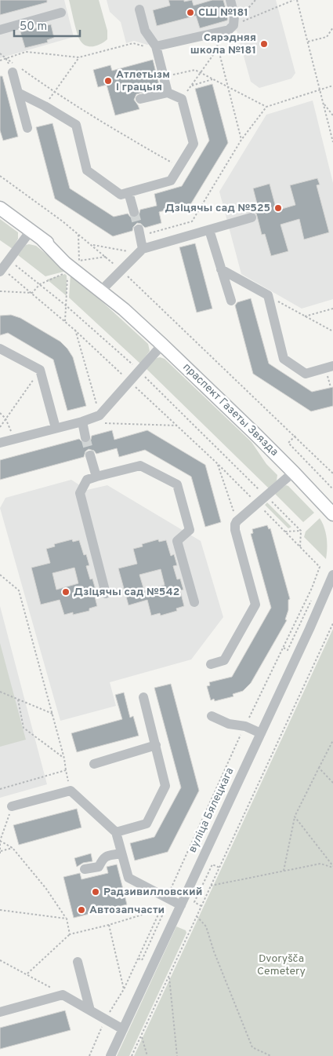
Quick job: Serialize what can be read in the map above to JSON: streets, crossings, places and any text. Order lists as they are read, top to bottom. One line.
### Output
{"streets":{"main road":["праспект Газеты Звязда"],"street":["вуліца Бялецкага"]},"parks":["Dvoryšča Cemetery"],"places":["СШ №181","Сярэдняя школа №181","Атлетызм і грацыя","Дзіцячы сад №525","Дзіцячы сад №542","Радзивилловский","Автозапчасти"],"scale_bar":"50 m"}
